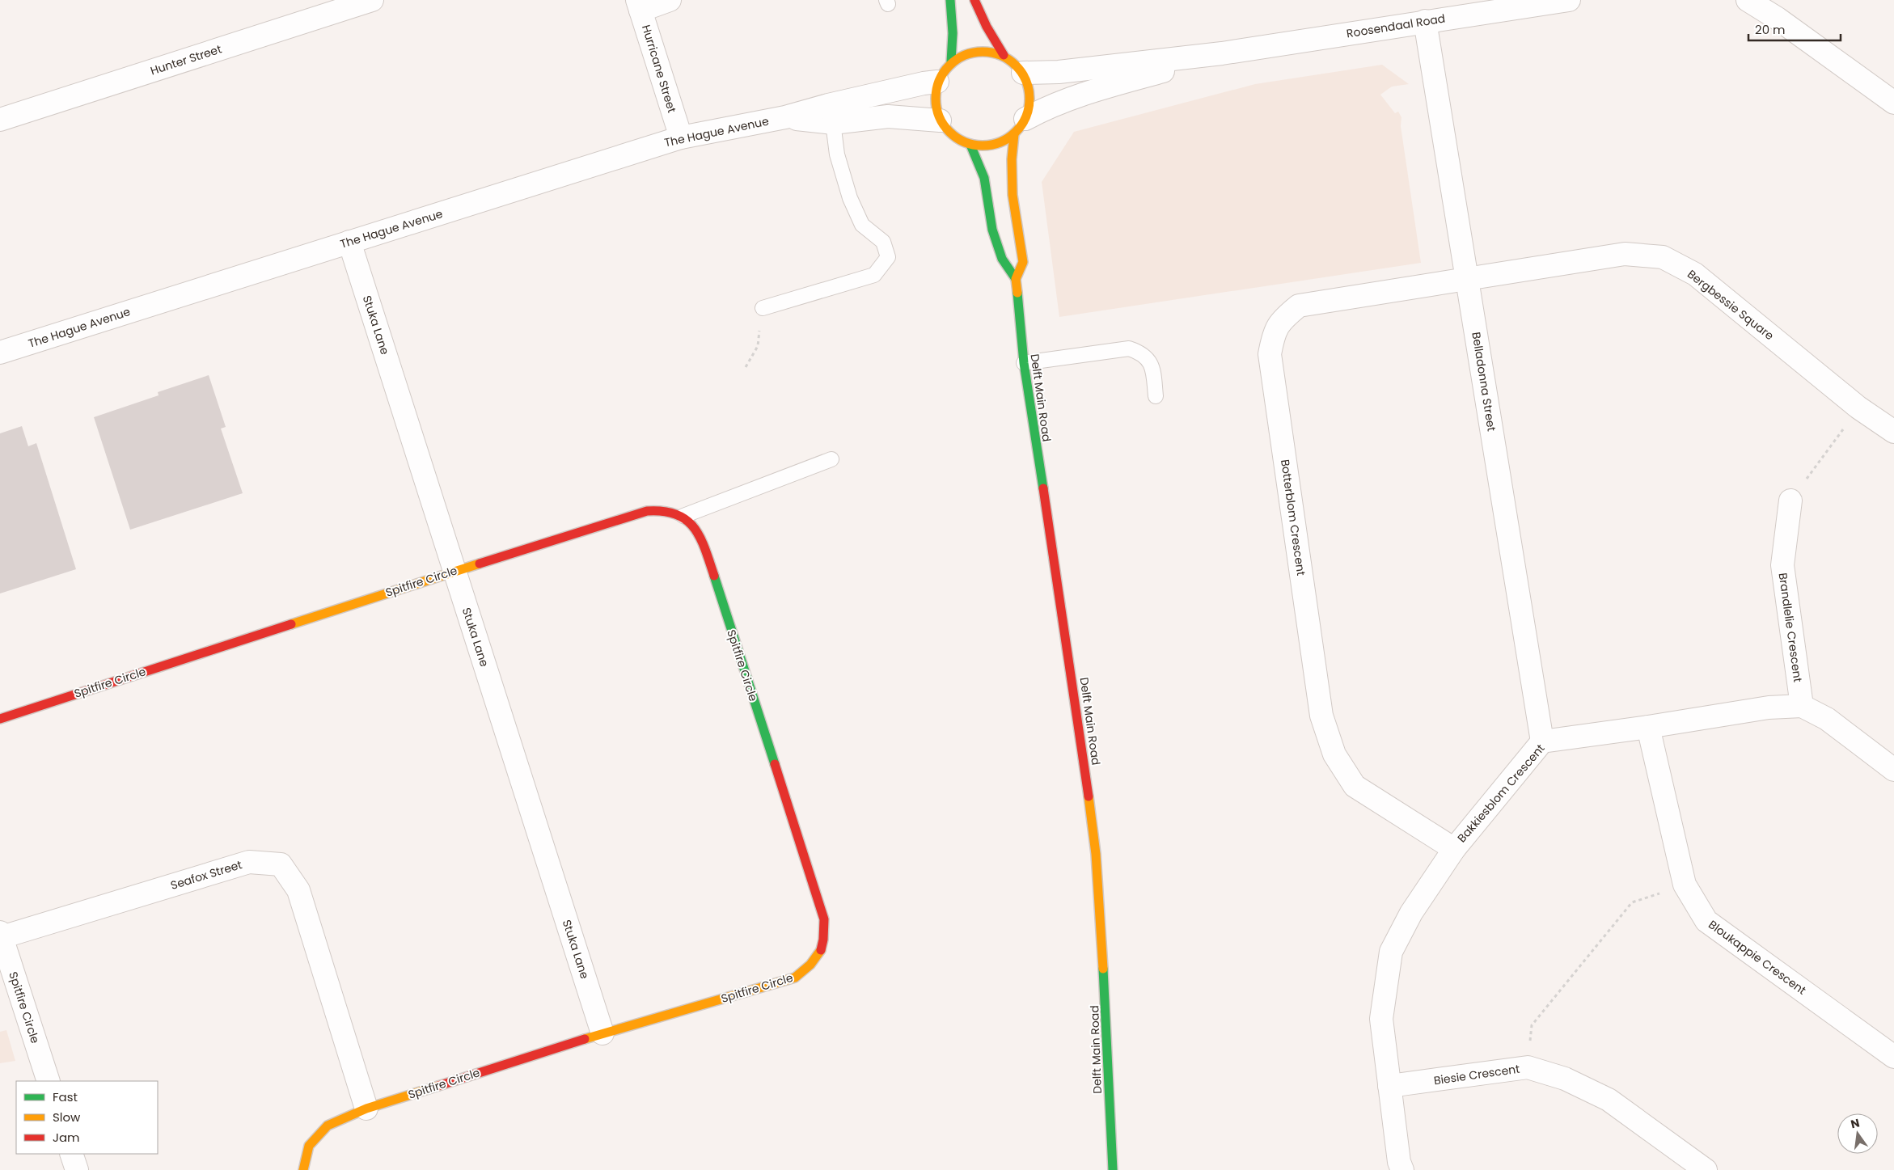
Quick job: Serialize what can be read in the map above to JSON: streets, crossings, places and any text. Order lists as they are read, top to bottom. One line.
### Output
{"streets":{"street":["Roosendaal Road","Hunter Street","Hurricane Street","The Hague Avenue","Bergbessie Square","Stuka Lane","Belladonna Street","Delft Main Road","Botterblom Crescent","Spitfire Circle","Brandlelie Crescent","Bakkiesblom Crescent","Seafox Street","Bloukappie Crescent","Biesie Crescent"]},"crossings":[["Roosendaal Road","The Hague Avenue"],["Roosendaal Road","Belladonna Street"],["Roosendaal Road","Delft Main Road"],["Hurricane Street","The Hague Avenue"],["The Hague Avenue","Stuka Lane"],["The Hague Avenue","Delft Main Road"],["Bergbessie Square","Belladonna Street"],["Bergbessie Square","Botterblom Crescent"],["Stuka Lane","Spitfire Circle"],["Belladonna Street","Botterblom Crescent"],["Belladonna Street","Bakkiesblom Crescent"],["Botterblom Crescent","Bakkiesblom Crescent"],["Spitfire Circle","Seafox Street"],["Brandlelie Crescent","Bakkiesblom Crescent"],["Bakkiesblom Crescent","Bloukappie Crescent"],["Bakkiesblom Crescent","Biesie Crescent"]],"legend":["Fast","Slow","Jam"],"scale_bar":"20 m","north":"top"}
